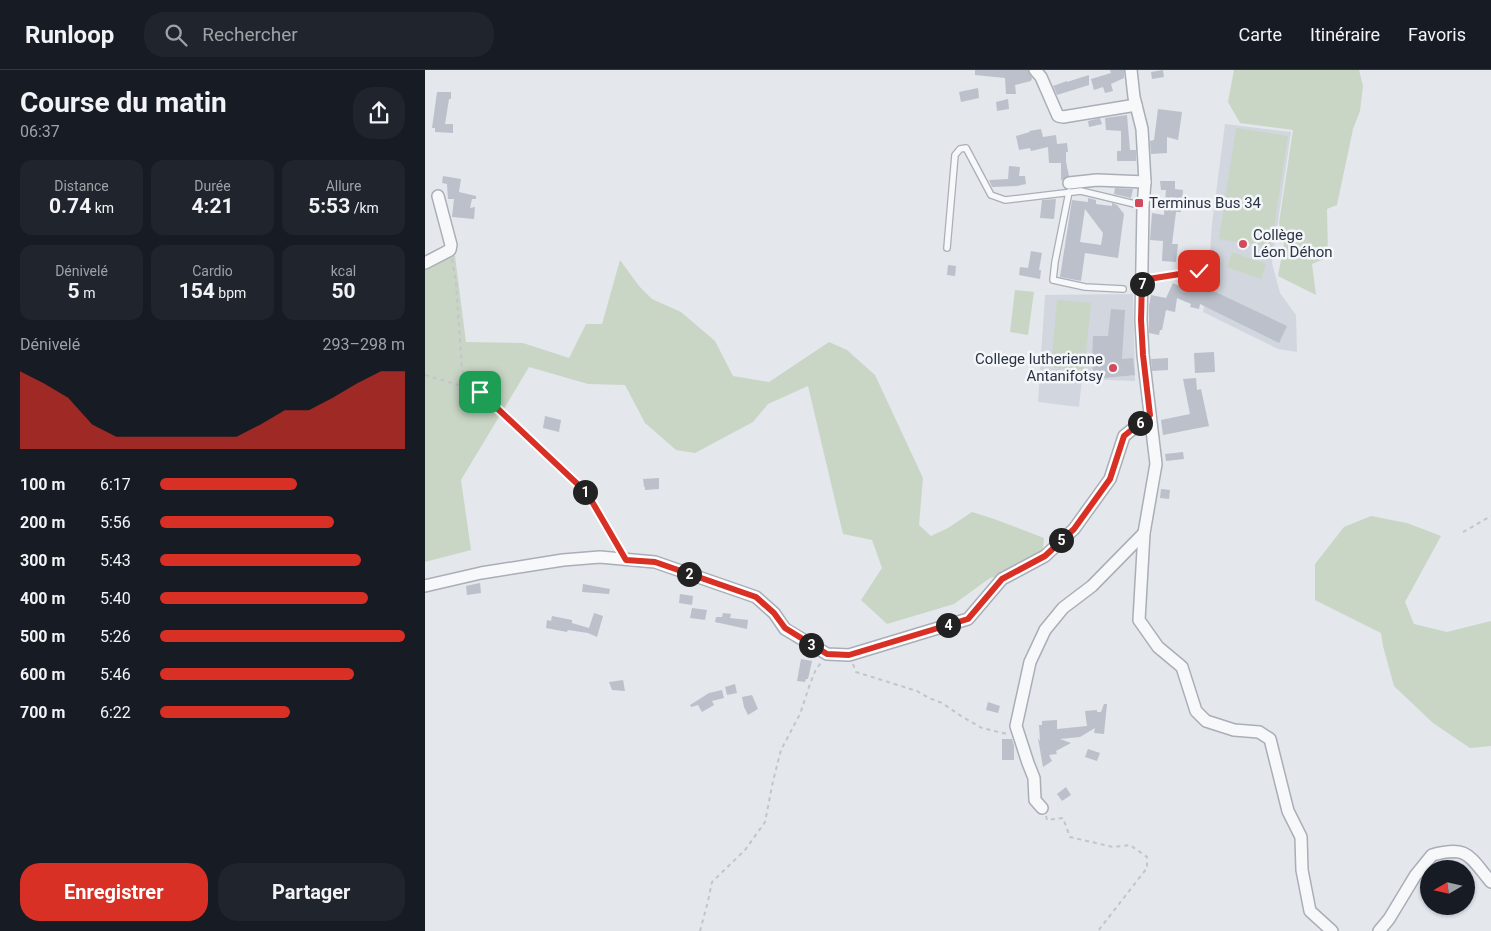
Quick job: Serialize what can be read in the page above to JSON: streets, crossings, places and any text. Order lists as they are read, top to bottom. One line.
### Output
{"places":{"transit":["Terminus Bus 34"],"other":["Collège Léon Déhon","College lutherienne Antanifotsy"]},"north":"left","page":{"header":"Runloop","search":"Rechercher","nav":["Carte","Itinéraire","Favoris"],"heading":["Course du matin","06:37"],"stats":[["Distance","0.74 km"],["Durée","4:21"],["Allure","5:53 /km"],["Dénivelé","5 m"],["Cardio","154 bpm"],["kcal","50"]],"pins":["7","6","1","5","2","4","3"],"chart":["Dénivelé","293–298 m"],"list":[{"name":"100 m","note":"6:17"},{"name":"200 m","note":"5:56"},{"name":"300 m","note":"5:43"},{"name":"400 m","note":"5:40"},{"name":"500 m","note":"5:26"},{"name":"600 m","note":"5:46"},{"name":"700 m","note":"6:22"}],"buttons":["Enregistrer","Partager"]}}
